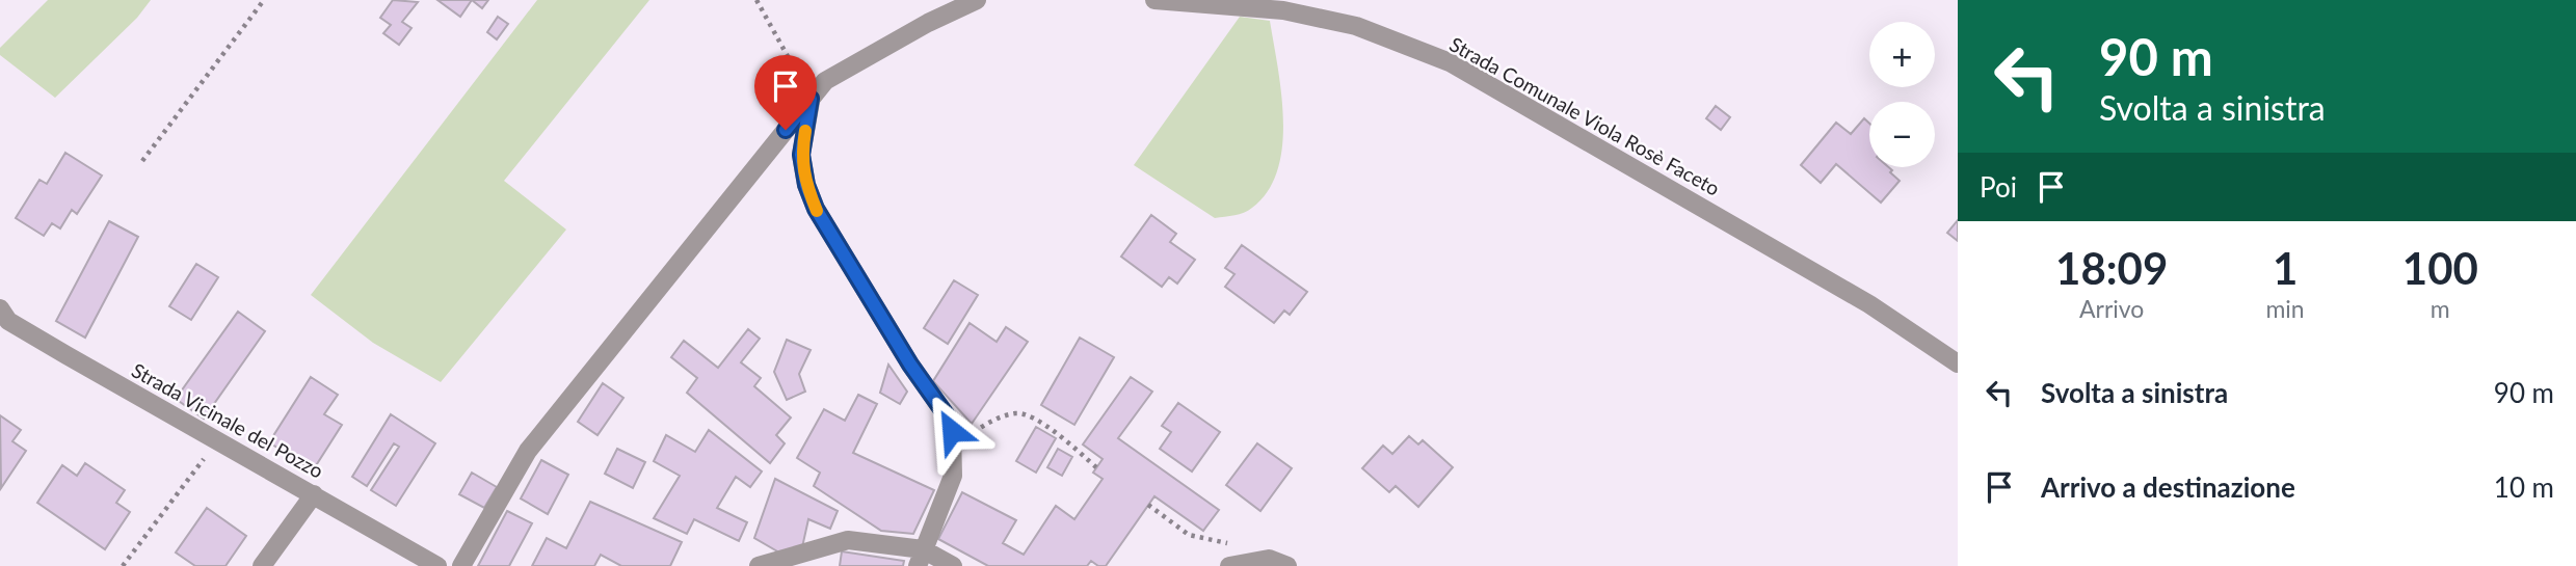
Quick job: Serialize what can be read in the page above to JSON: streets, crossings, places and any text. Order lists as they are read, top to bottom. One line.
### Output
{"streets":{"street":["Strada Comunale Viola Rosè Faceto","Strada Vicinale del Pozzo"]},"page":{"turn":["90 m","Svolta a sinistra"],"map_buttons":["+","−"],"then":"Poi","eta":["18:09","Arrivo","1","min","100","m"],"list":[{"name":"Svolta a sinistra","value":"90 m"},{"name":"Arrivo a destinazione","value":"10 m"}]}}
